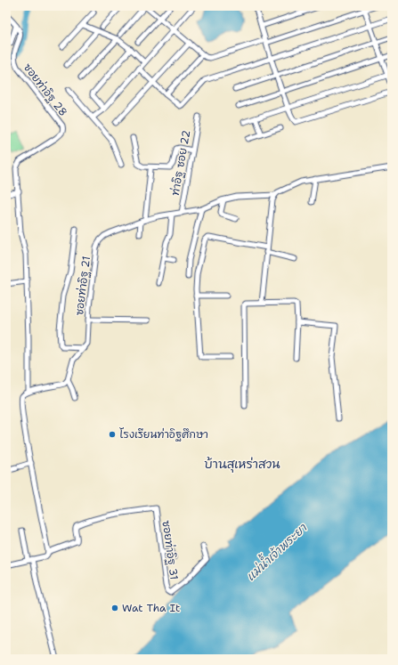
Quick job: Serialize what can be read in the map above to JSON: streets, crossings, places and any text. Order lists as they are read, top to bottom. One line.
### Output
{"streets":{"street":["ซอยท่าอิฐ 28","ท่าอิฐ ซอย 22","ซอยท่าอิฐ 21","ซอยท่าอิฐ 31"]},"crossings":[["ท่าอิฐ ซอย 22","ซอยท่าอิฐ 21"]],"districts":["บ้านสุเหร่าสวน"],"water":["แม่น้ำเจ้าพระยา"],"places":["โรงเรียนท่าอิฐศึกษา","Wat Tha It"]}
